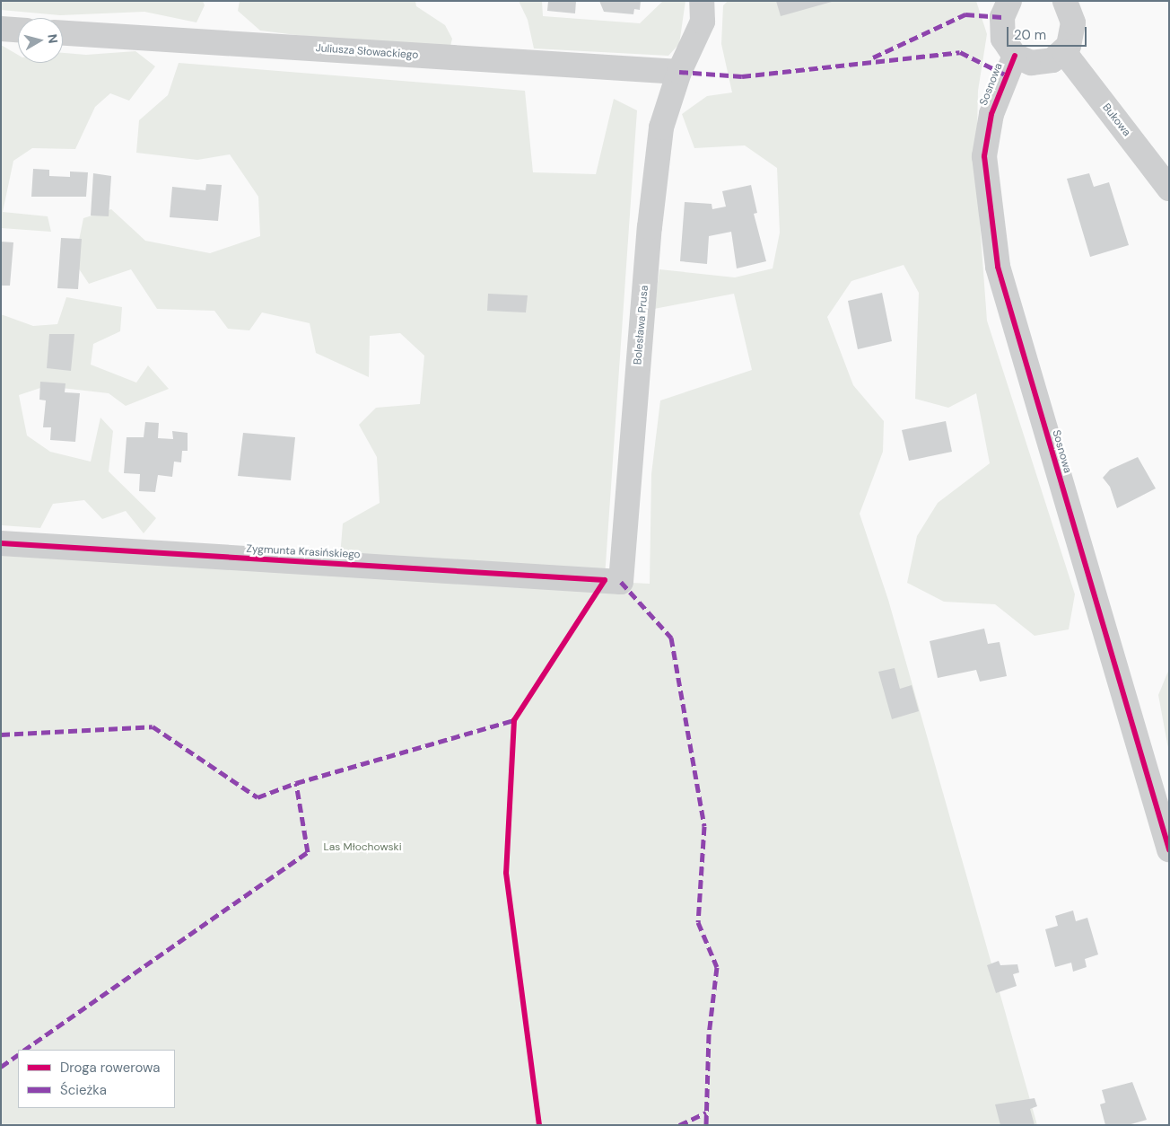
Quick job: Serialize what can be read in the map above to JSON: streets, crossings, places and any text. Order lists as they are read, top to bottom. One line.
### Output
{"streets":{"street":["Juliusza Słowackiego","Sosnowa","Bukowa","Bolesława Prusa","Zygmunta Krasińskiego"]},"crossings":[["Juliusza Słowackiego","Bolesława Prusa"],["Bolesława Prusa","Zygmunta Krasińskiego"]],"parks":["Las Młochowski"],"legend":["Droga rowerowa","Ścieżka"],"scale_bar":"20 m","north":"right"}
